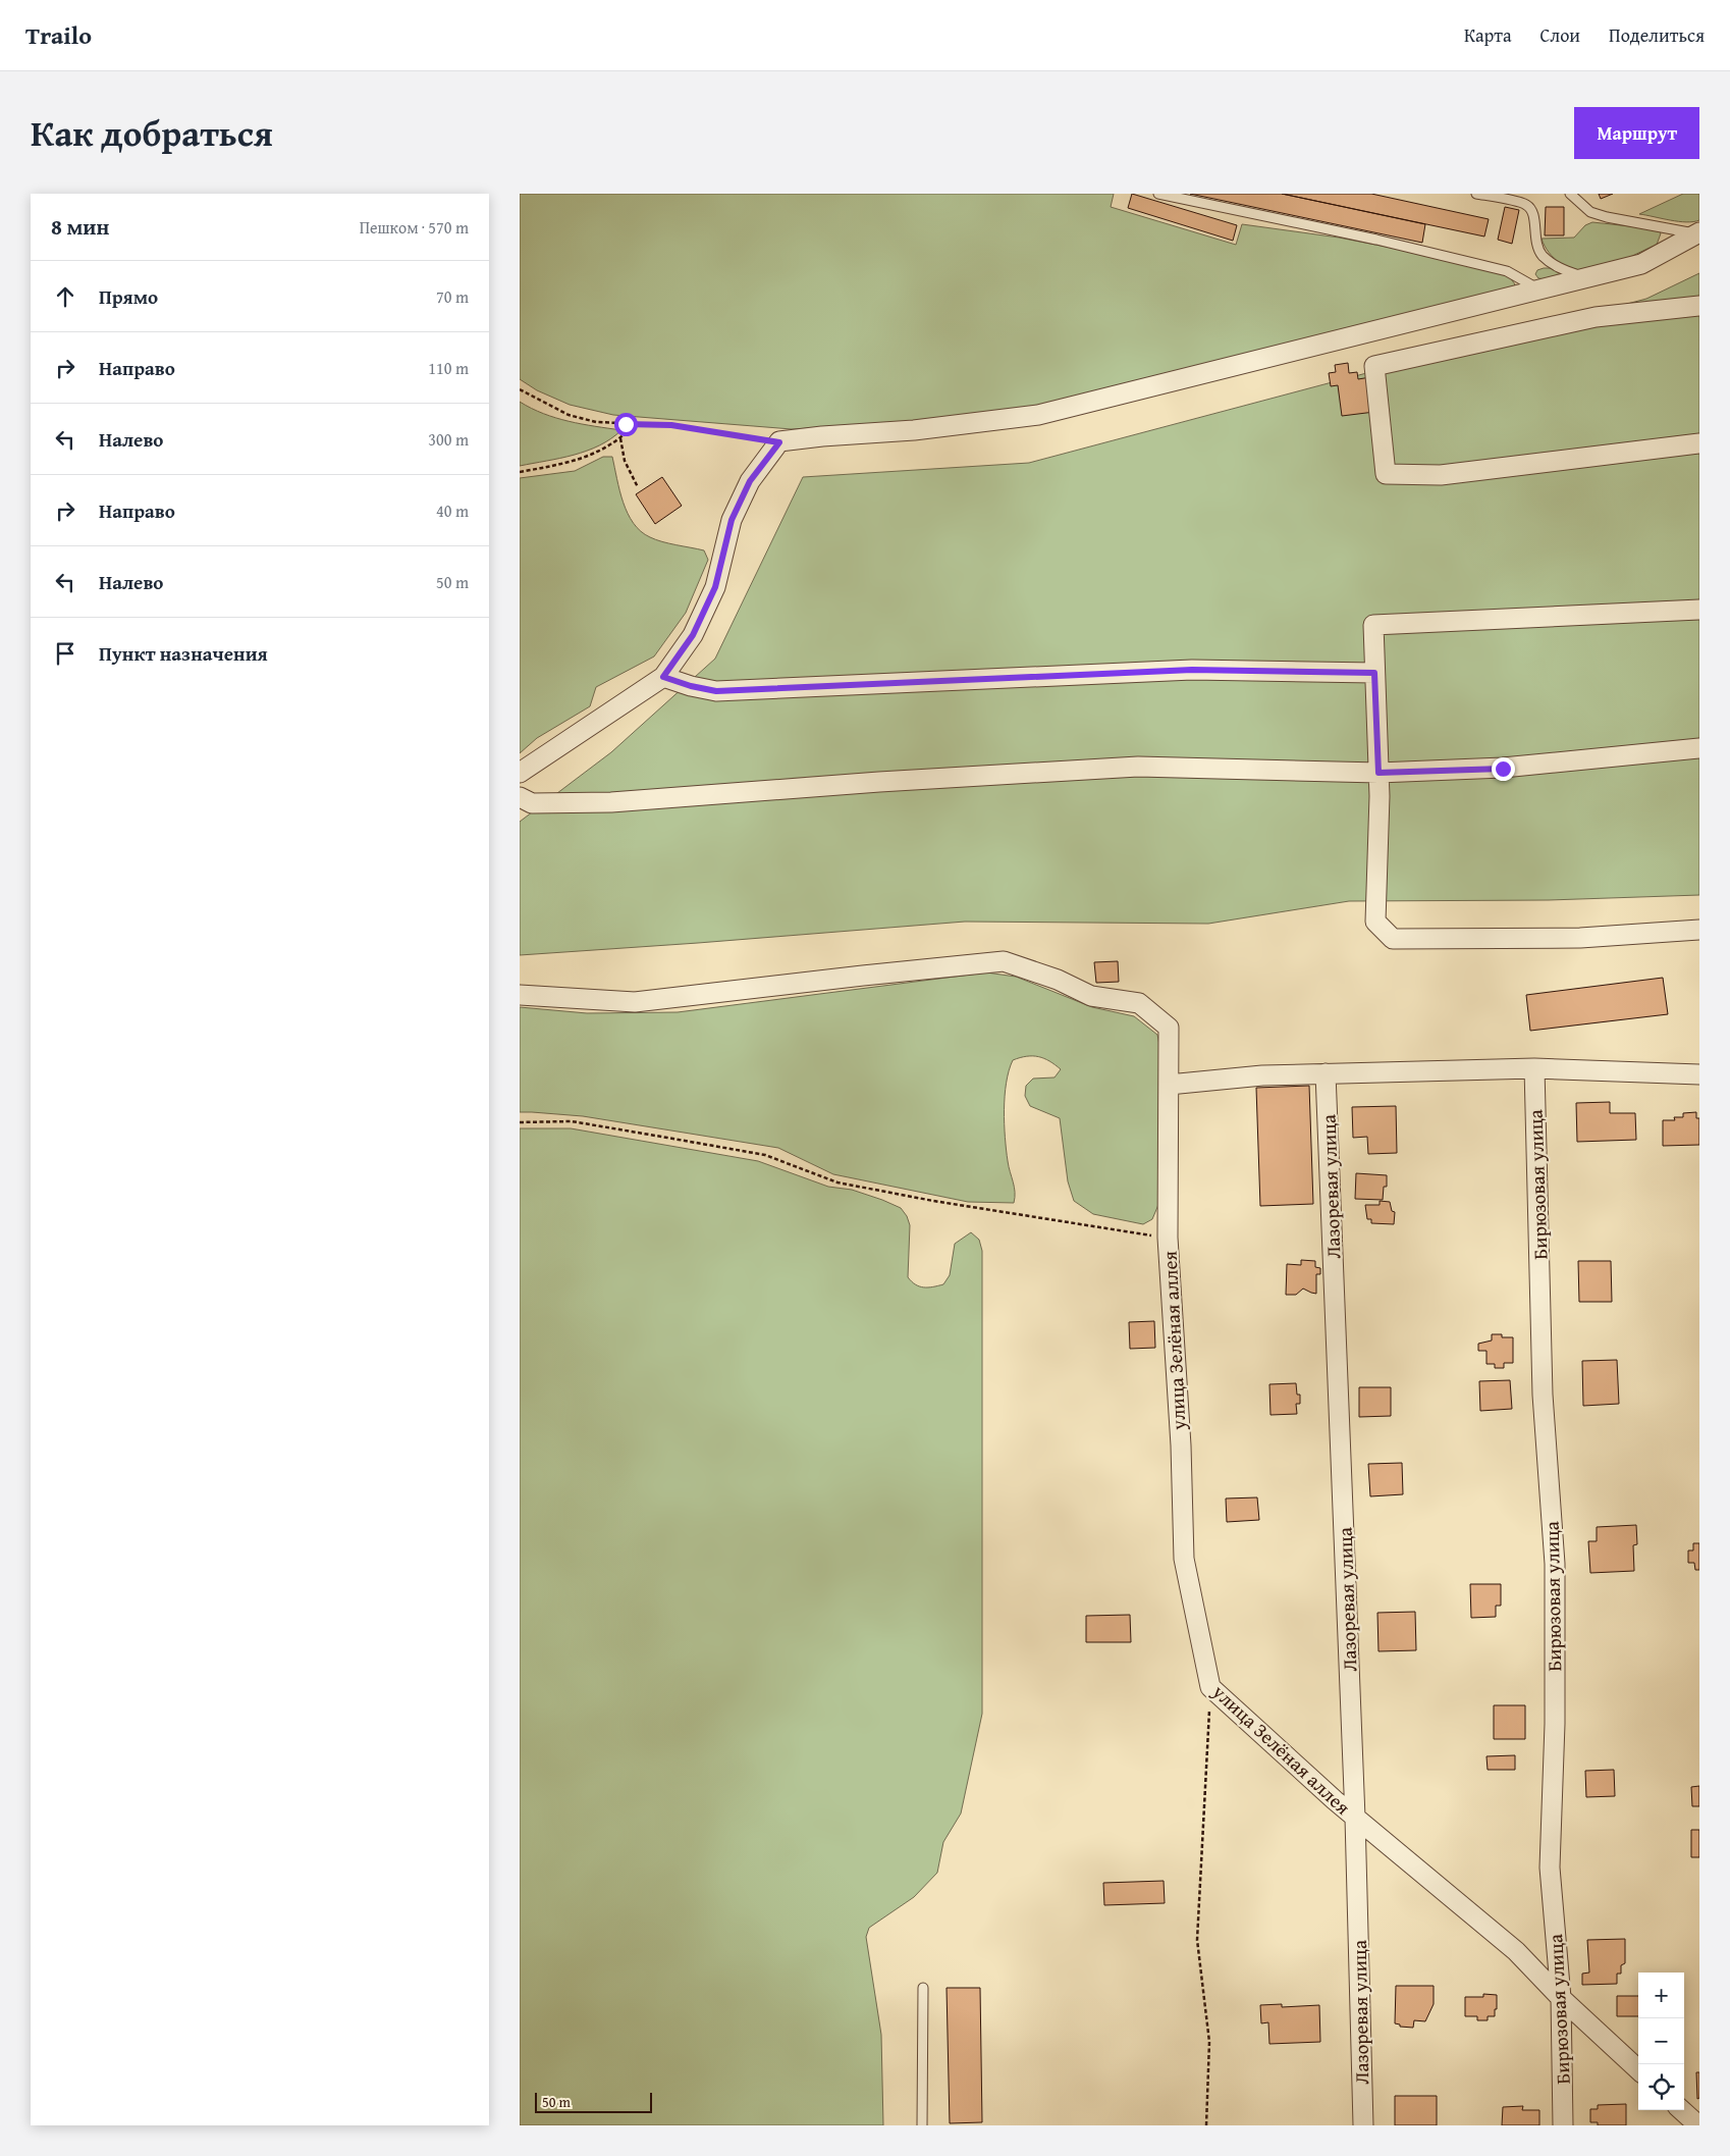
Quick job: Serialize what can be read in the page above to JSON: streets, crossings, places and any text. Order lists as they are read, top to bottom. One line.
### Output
{"streets":{"street":["Бирюзовая улица","Лазоревая улица","улица Зелёная аллея"]},"crossings":[["Бирюзовая улица","улица Зелёная аллея"],["Лазоревая улица","улица Зелёная аллея"]],"scale_bar":"50 m","page":{"header":"Trailo","nav":["Карта","Слои","Поделиться"],"title":"Как добраться","buttons":"Маршрут","heading":["8 мин","Пешком · 570 m"],"list":[["Прямо","70 m"],["Направо","110 m"],["Налево","300 m"],["Направо","40 m"],["Налево","50 m"],"Пункт назначения"],"map_buttons":["+","−"],"scale":"50 m"}}
